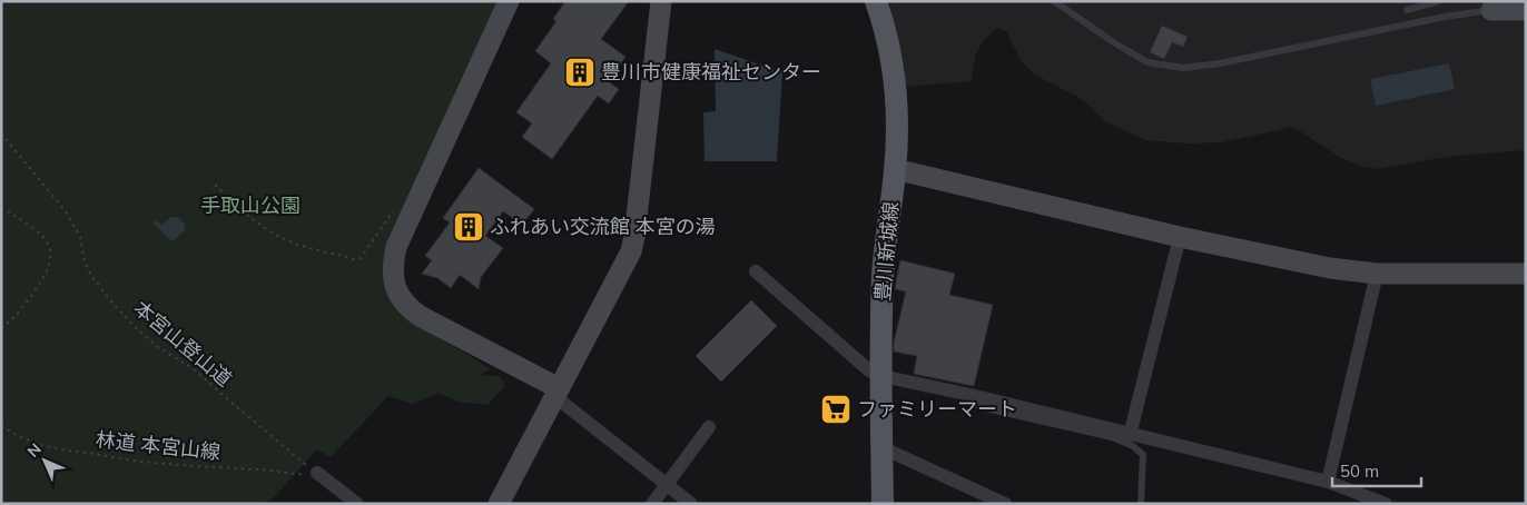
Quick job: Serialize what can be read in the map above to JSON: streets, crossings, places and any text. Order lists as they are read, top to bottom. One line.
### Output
{"streets":{"main road":["豊川新城線"],"path":["本宮山登山道","林道 本宮山線"]},"crossings":[["本宮山登山道","林道 本宮山線"]],"parks":["手取山公園"],"places":{"building":["豊川市健康福祉センター","ふれあい交流館 本宮の湯"],"supermarket":["ファミリーマート"]},"scale_bar":"50 m","north":"top left"}
